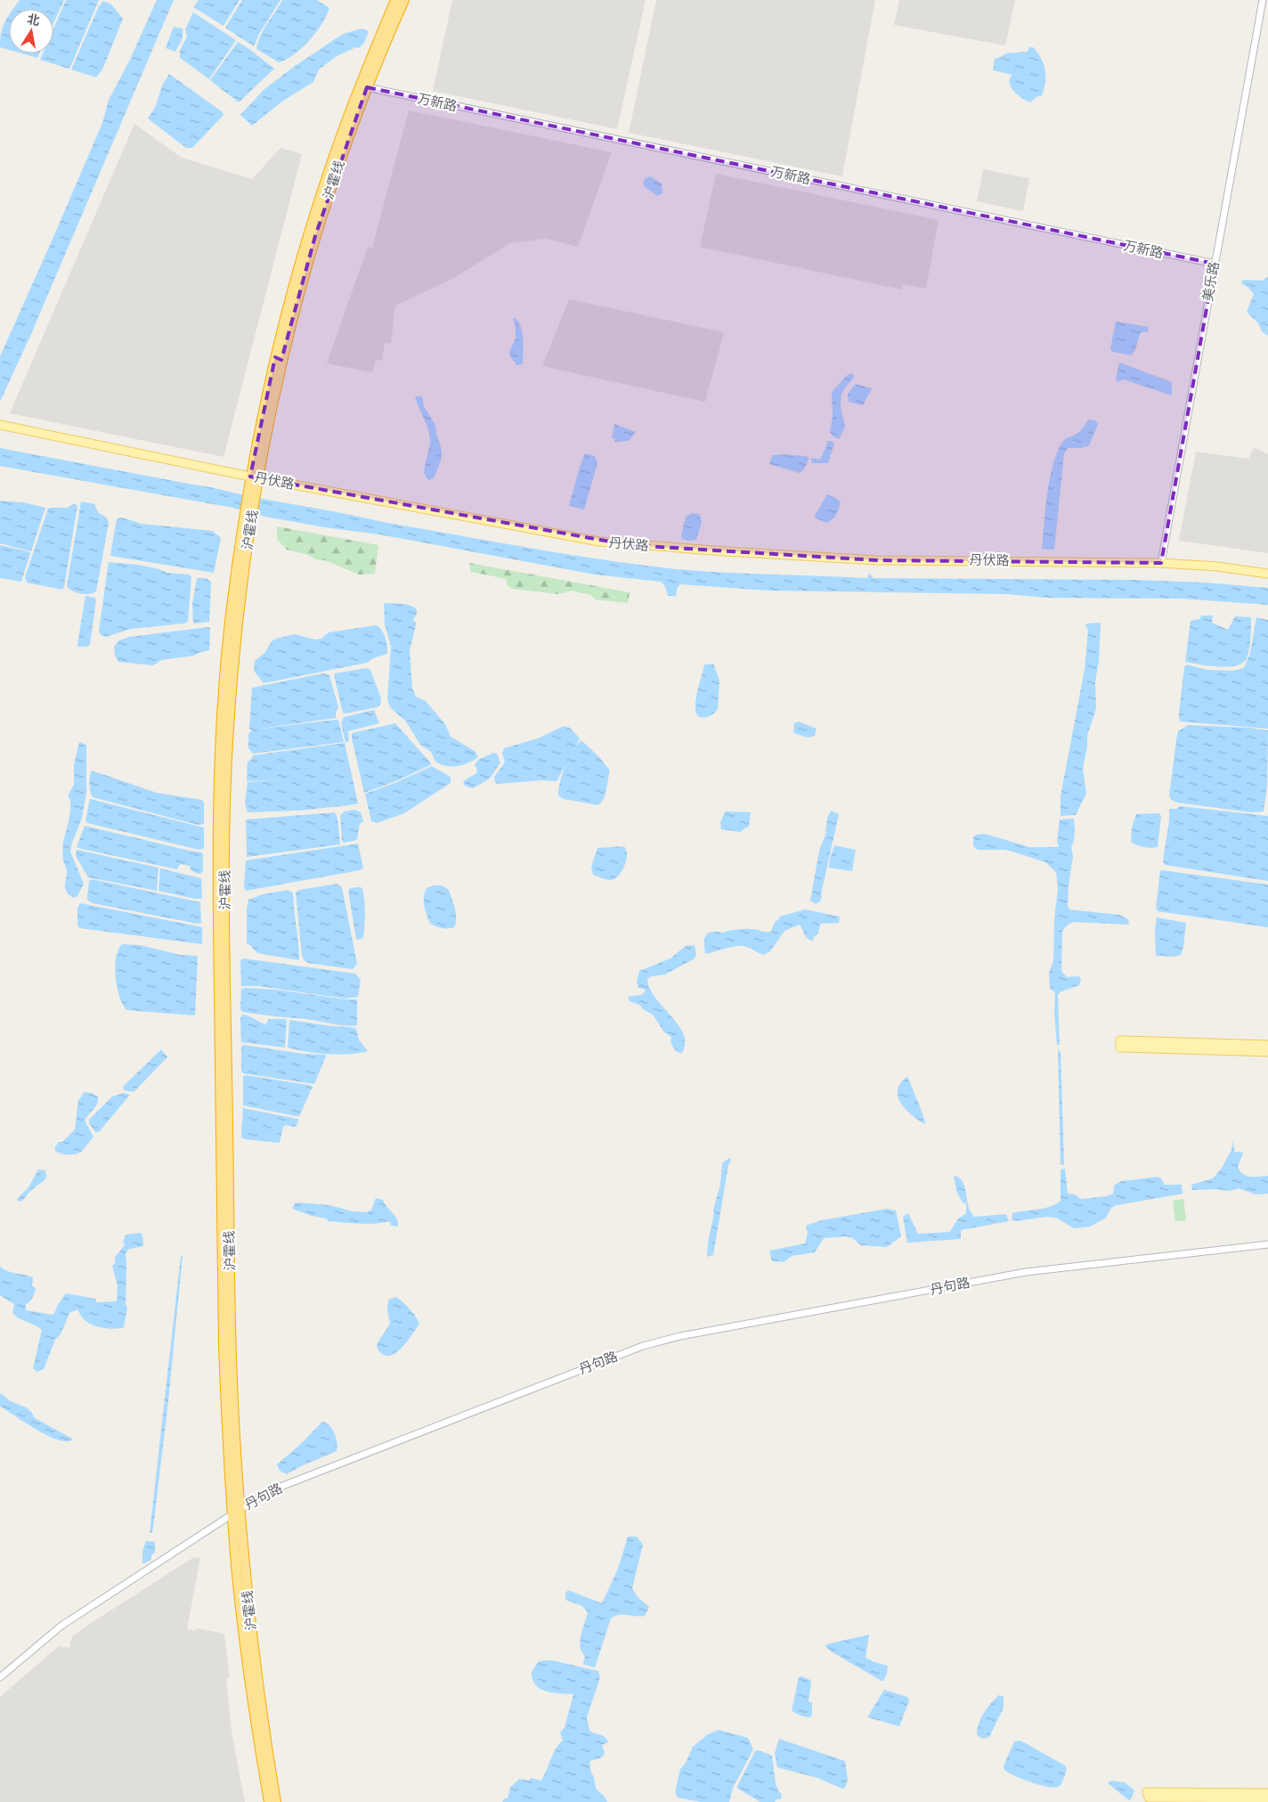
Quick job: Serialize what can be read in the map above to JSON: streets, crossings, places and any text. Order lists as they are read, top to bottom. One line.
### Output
{"streets":{"highway":["沪霍线"],"main road":["丹伏路"],"street":["万新路","美乐路","丹句路"]},"crossings":[["万新路","沪霍线"],["万新路","美乐路"],["沪霍线","丹伏路"],["沪霍线","丹句路"],["美乐路","丹伏路"]],"north":"top"}
